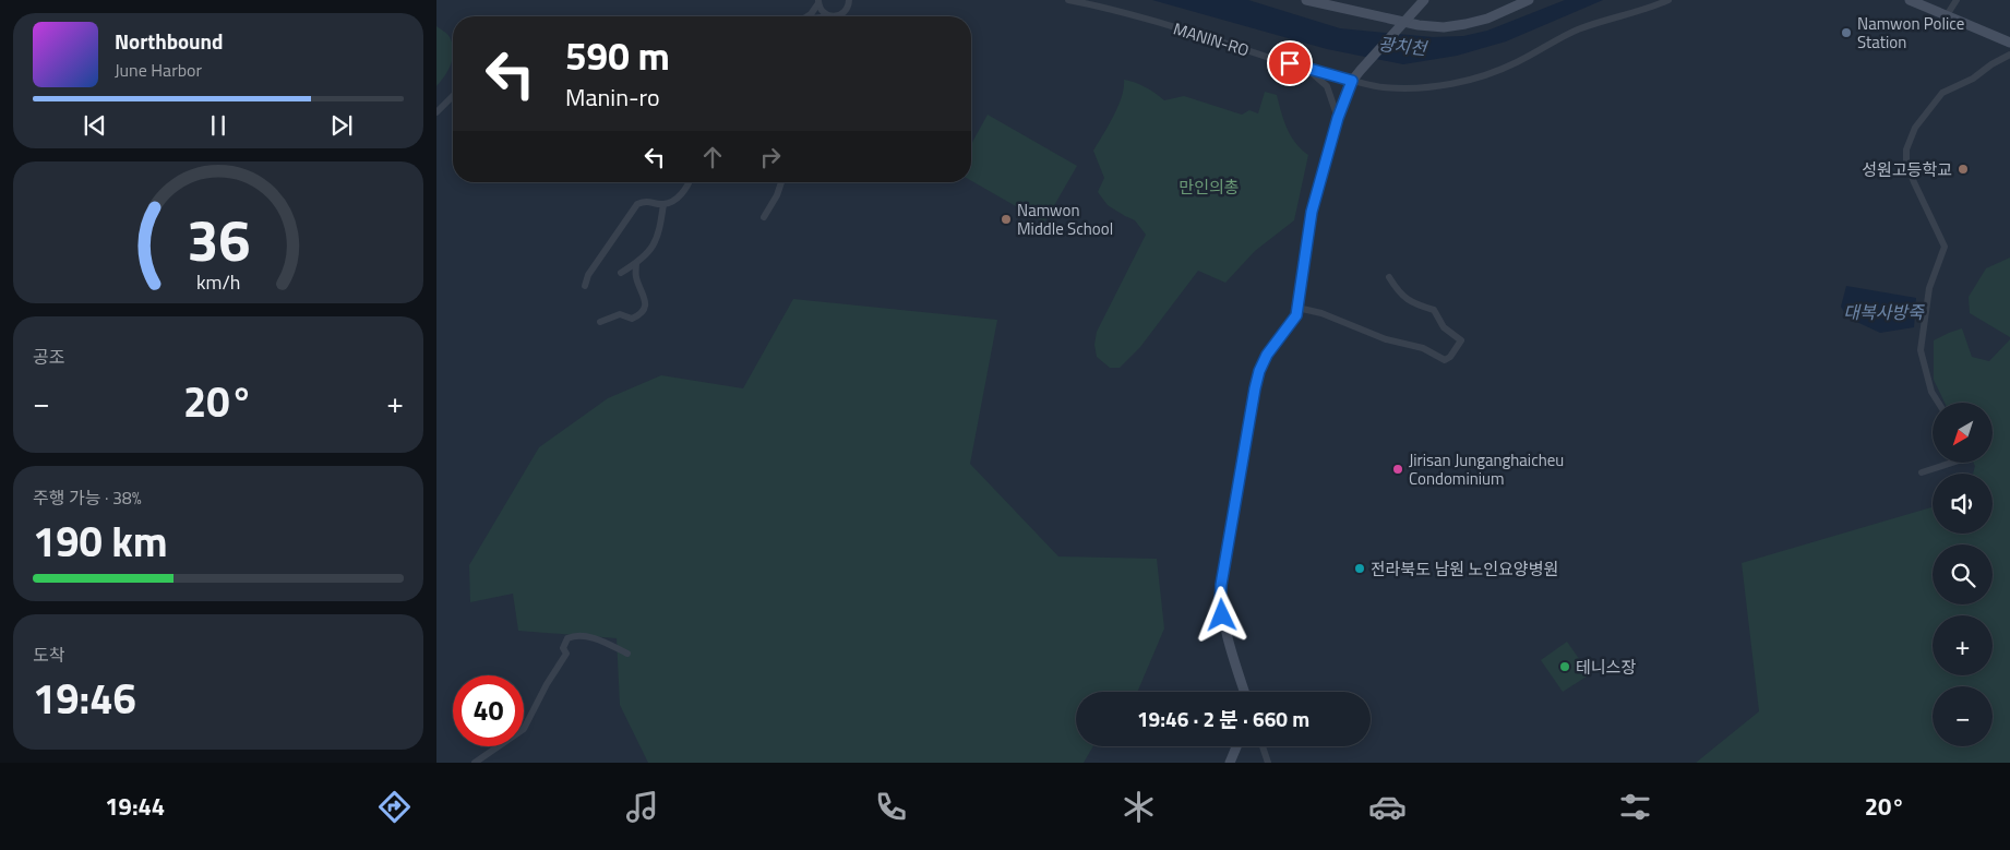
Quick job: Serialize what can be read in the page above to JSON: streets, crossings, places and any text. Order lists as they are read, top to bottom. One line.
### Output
{"streets":{"street":["MANIN-RO"]},"water":["광치천","대복사방죽"],"parks":["만인의총"],"places":["Namwon Police Station","성원고등학교","Namwon Middle School","Jirisan Junganghaicheu Condominium","전라북도 남원 노인요양병원","테니스장"],"north":"bottom left","page":{"turn":["590 m","Manin-ro"],"song":["Northbound","June Harbor"],"tile":["공조",["주행 가능 · 38%","190 km"],["도착","19:46"]],"heat":["−","20°","+"],"map_buttons":["+","−"],"limit":"40","trip":"19:46 · 2 분 · 660 m","tabs":["19:44","20°"],"gauge":["36","km/h"]}}
